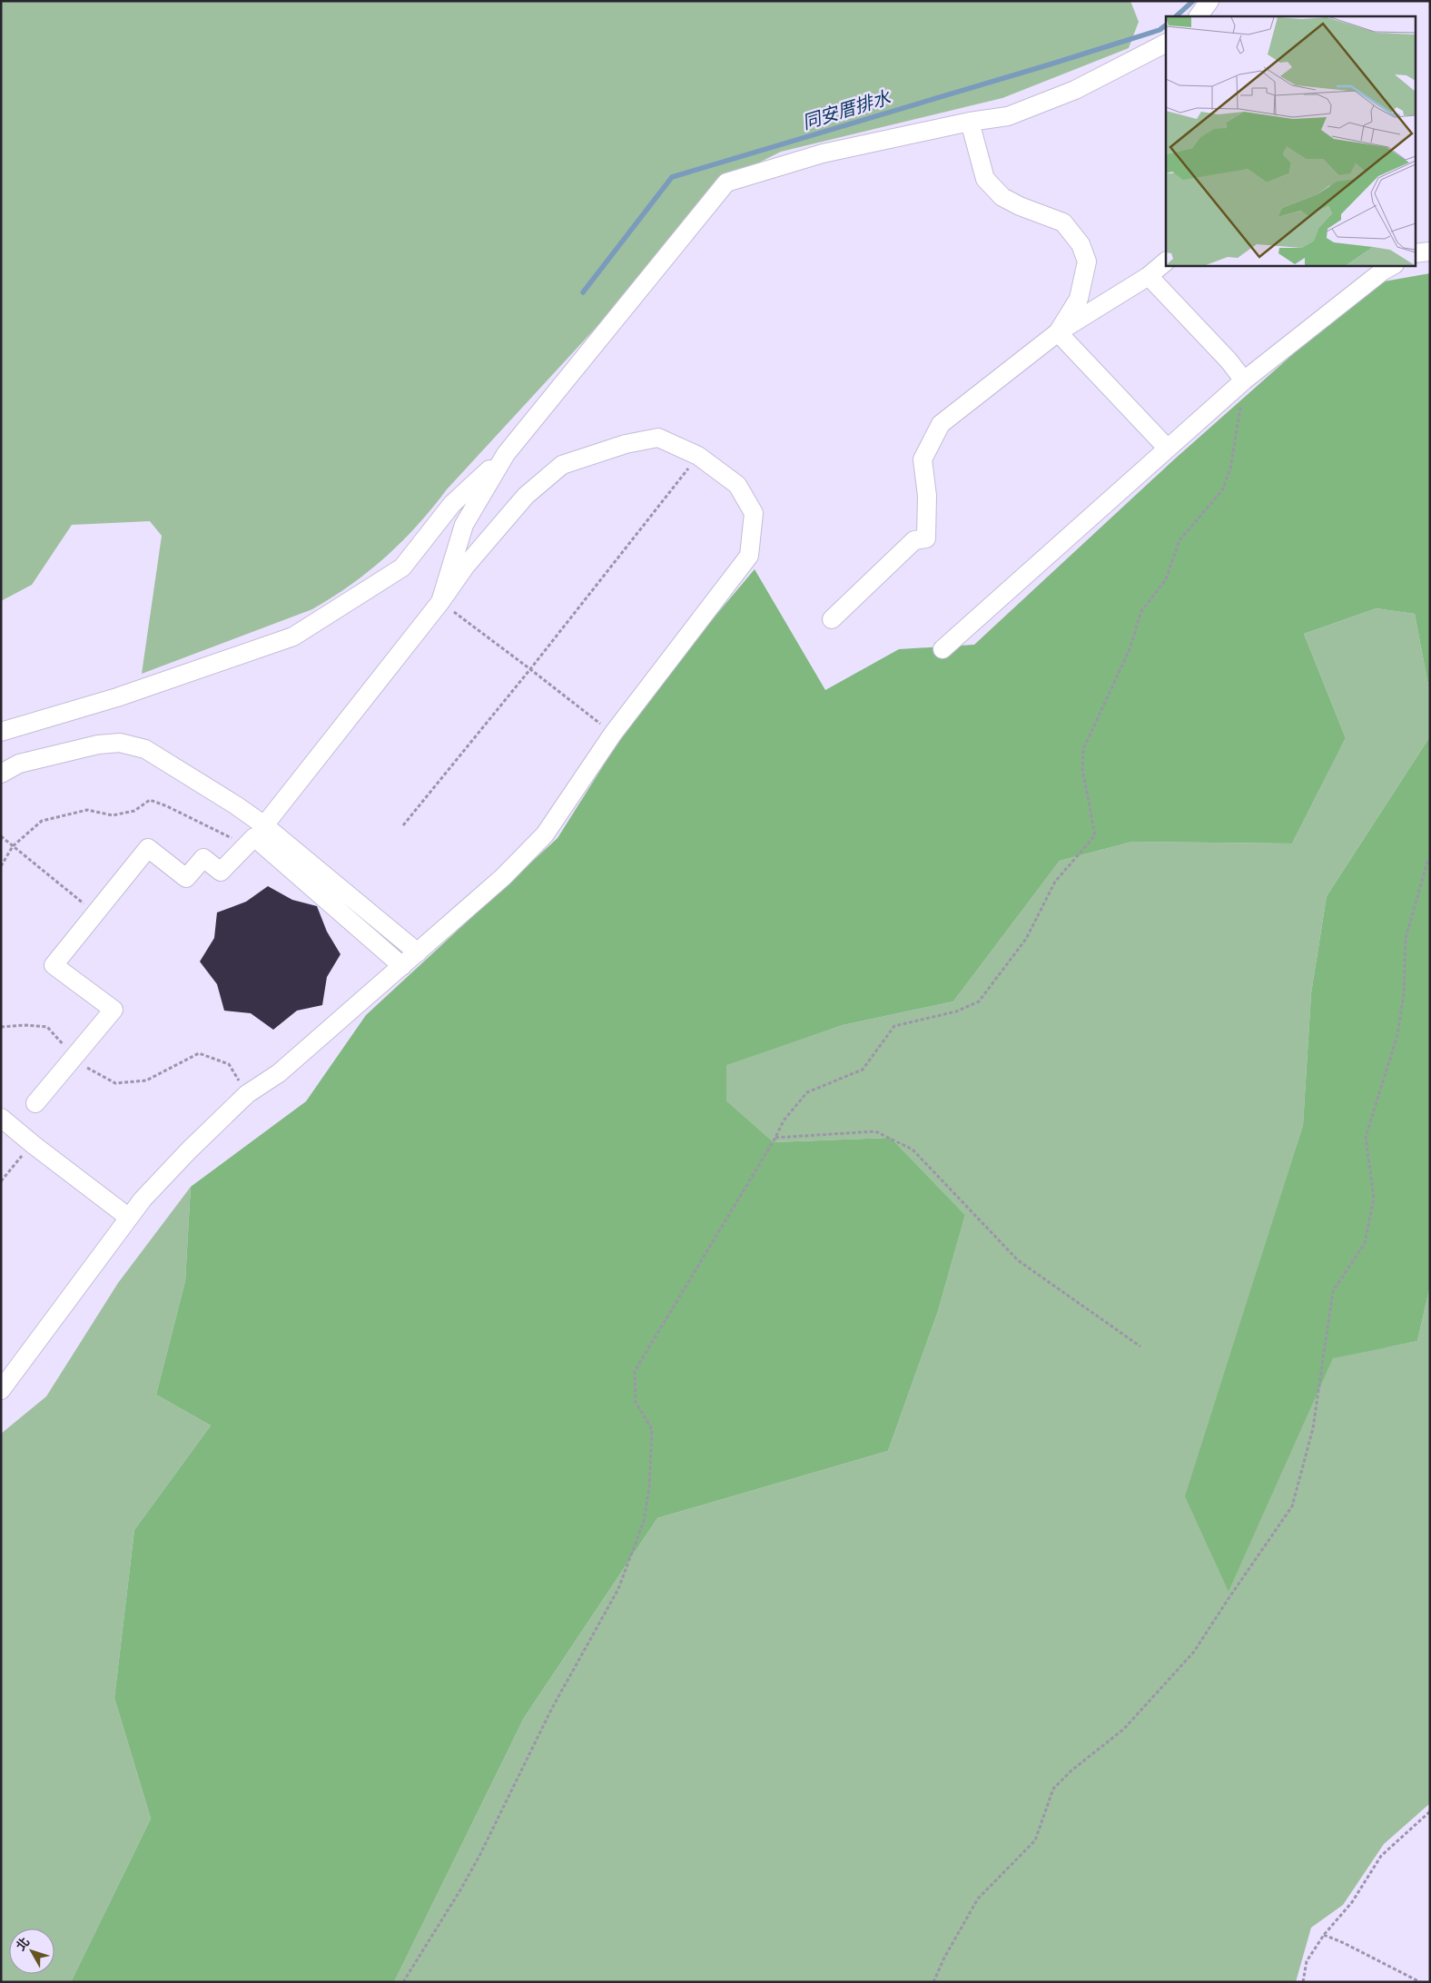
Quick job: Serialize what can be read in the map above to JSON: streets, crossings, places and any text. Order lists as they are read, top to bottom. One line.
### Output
{"water":["同安厝排水"],"north":"top left"}
